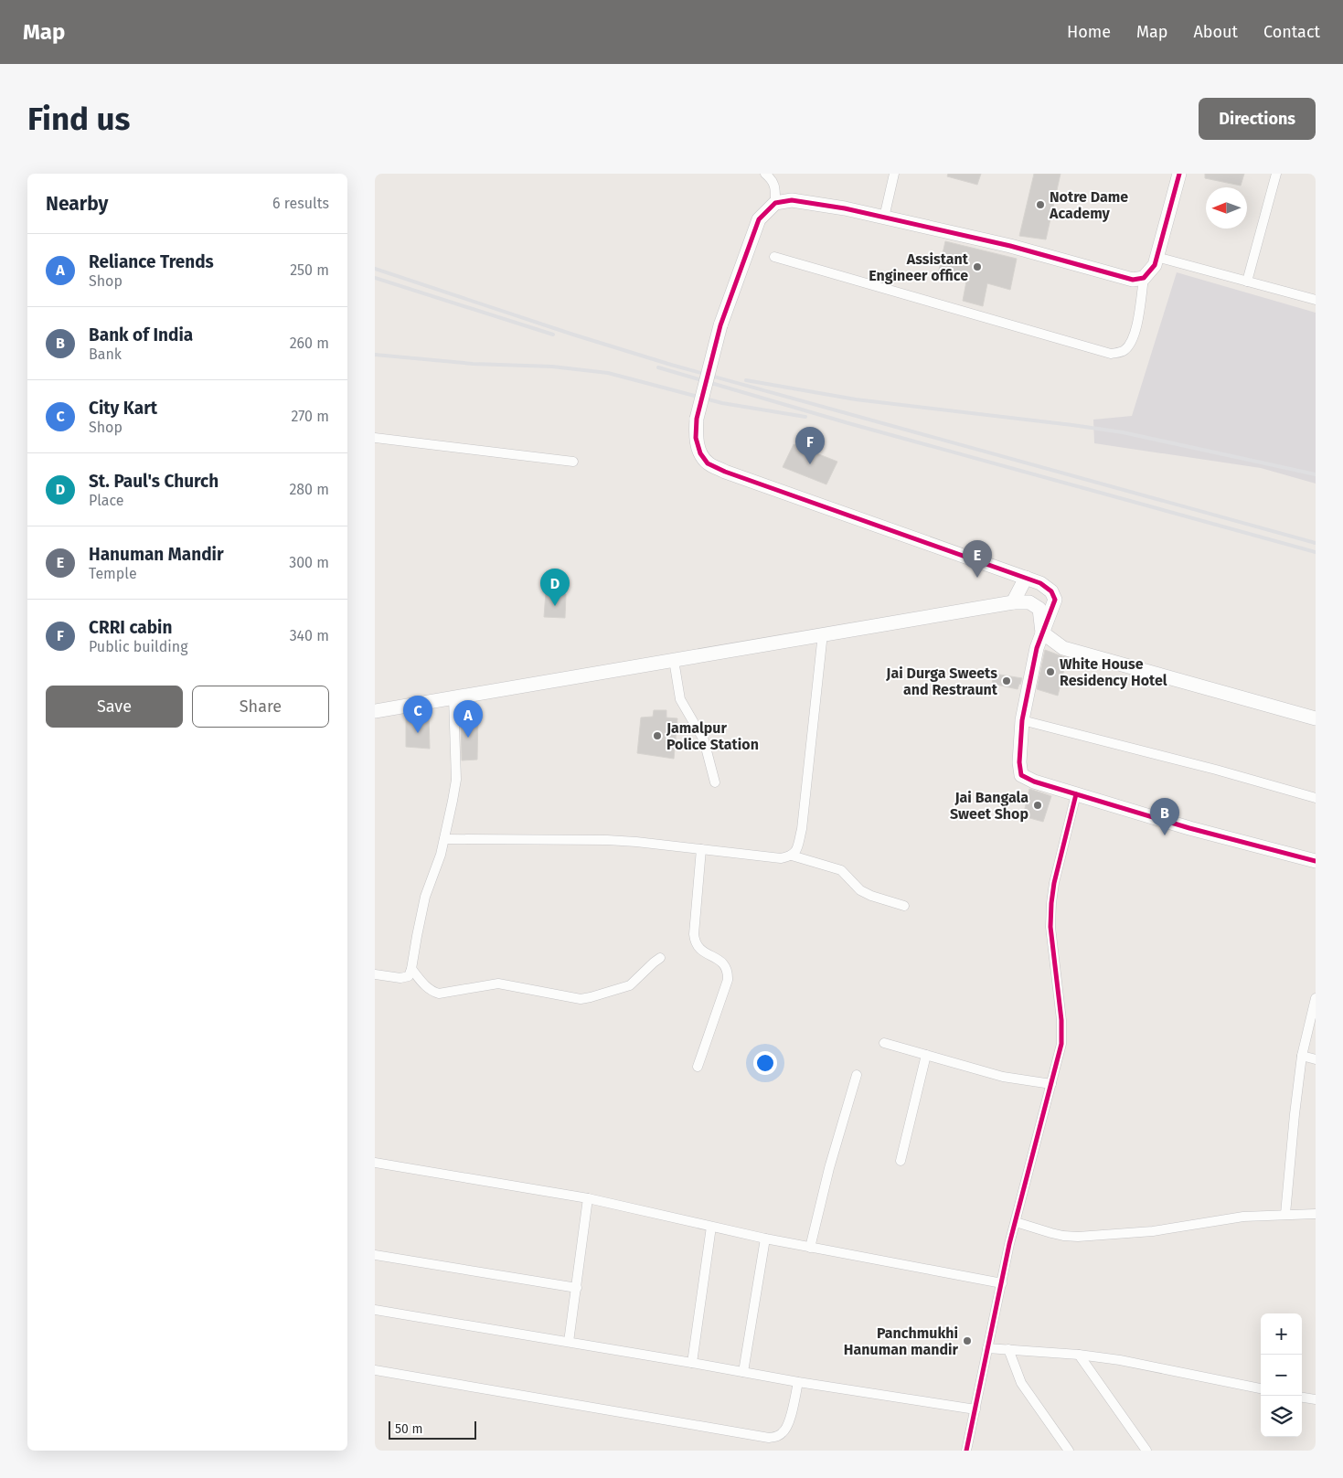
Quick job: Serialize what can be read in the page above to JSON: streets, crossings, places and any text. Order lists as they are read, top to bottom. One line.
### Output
{"places":["Notre Dame Academy","Assistant Engineer office","White House Residency Hotel","Jai Durga Sweets and Restraunt","Jamalpur Police Station","Jai Bangala Sweet Shop","Panchmukhi Hanuman mandir"],"scale_bar":"50 m","north":"left","page":{"header":"Map","nav":["Home","Map","About","Contact"],"buttons":["Directions",["Save","Share"]],"title":"Find us","heading":["Nearby","6 results"],"list":[{"mark":"A","name":"Reliance Trends","note":"Shop","value":"250 m"},{"mark":"B","name":"Bank of India","note":"Bank","value":"260 m"},{"mark":"C","name":"City Kart","note":"Shop","value":"270 m"},{"mark":"D","name":"St. Paul's Church","note":"Place","value":"280 m"},{"mark":"E","name":"Hanuman Mandir","note":"Temple","value":"300 m"},{"mark":"F","name":"CRRI cabin","note":"Public building","value":"340 m"}],"pins":["F","E","D","C","A","B"],"map_buttons":["+","−"],"scale":"50 m"}}
